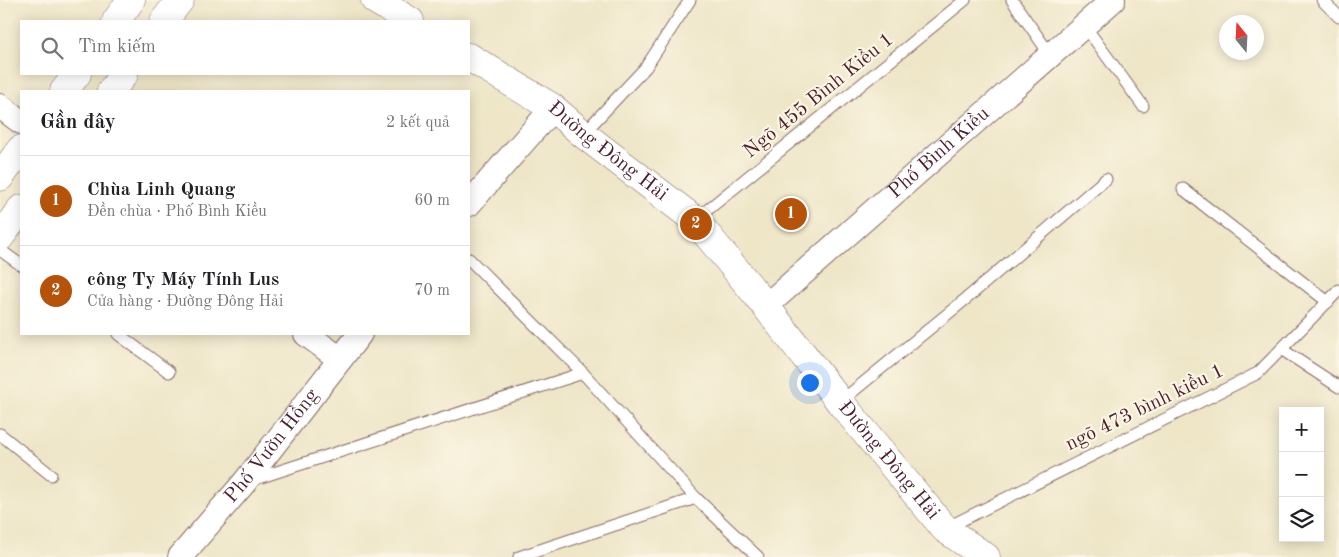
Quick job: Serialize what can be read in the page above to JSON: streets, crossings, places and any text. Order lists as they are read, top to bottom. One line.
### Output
{"streets":{"main road":["Đường Đông Hải"],"street":["Phố Bình Kiều","Phố Vườn Hồng"],"lane":["Ngõ 455 Bình Kiều 1","ngõ 473 bình kiều 1"]},"crossings":[["Ngõ 455 Bình Kiều 1","Đường Đông Hải"],["Đường Đông Hải","Phố Bình Kiều"],["Đường Đông Hải","ngõ 473 bình kiều 1"]],"north":"top","page":{"search":"Tìm kiếm","heading":["Gần đây","2 kết quả"],"list":[{"mark":"1","name":"Chùa Linh Quang","note":"Đền chùa · Phố Bình Kiều","value":"60 m"},{"mark":"2","name":"công Ty Máy Tính Lus","note":"Cửa hàng · Đường Đông Hải","value":"70 m"}],"pins":["1","2"],"map_buttons":["+","−"]}}
